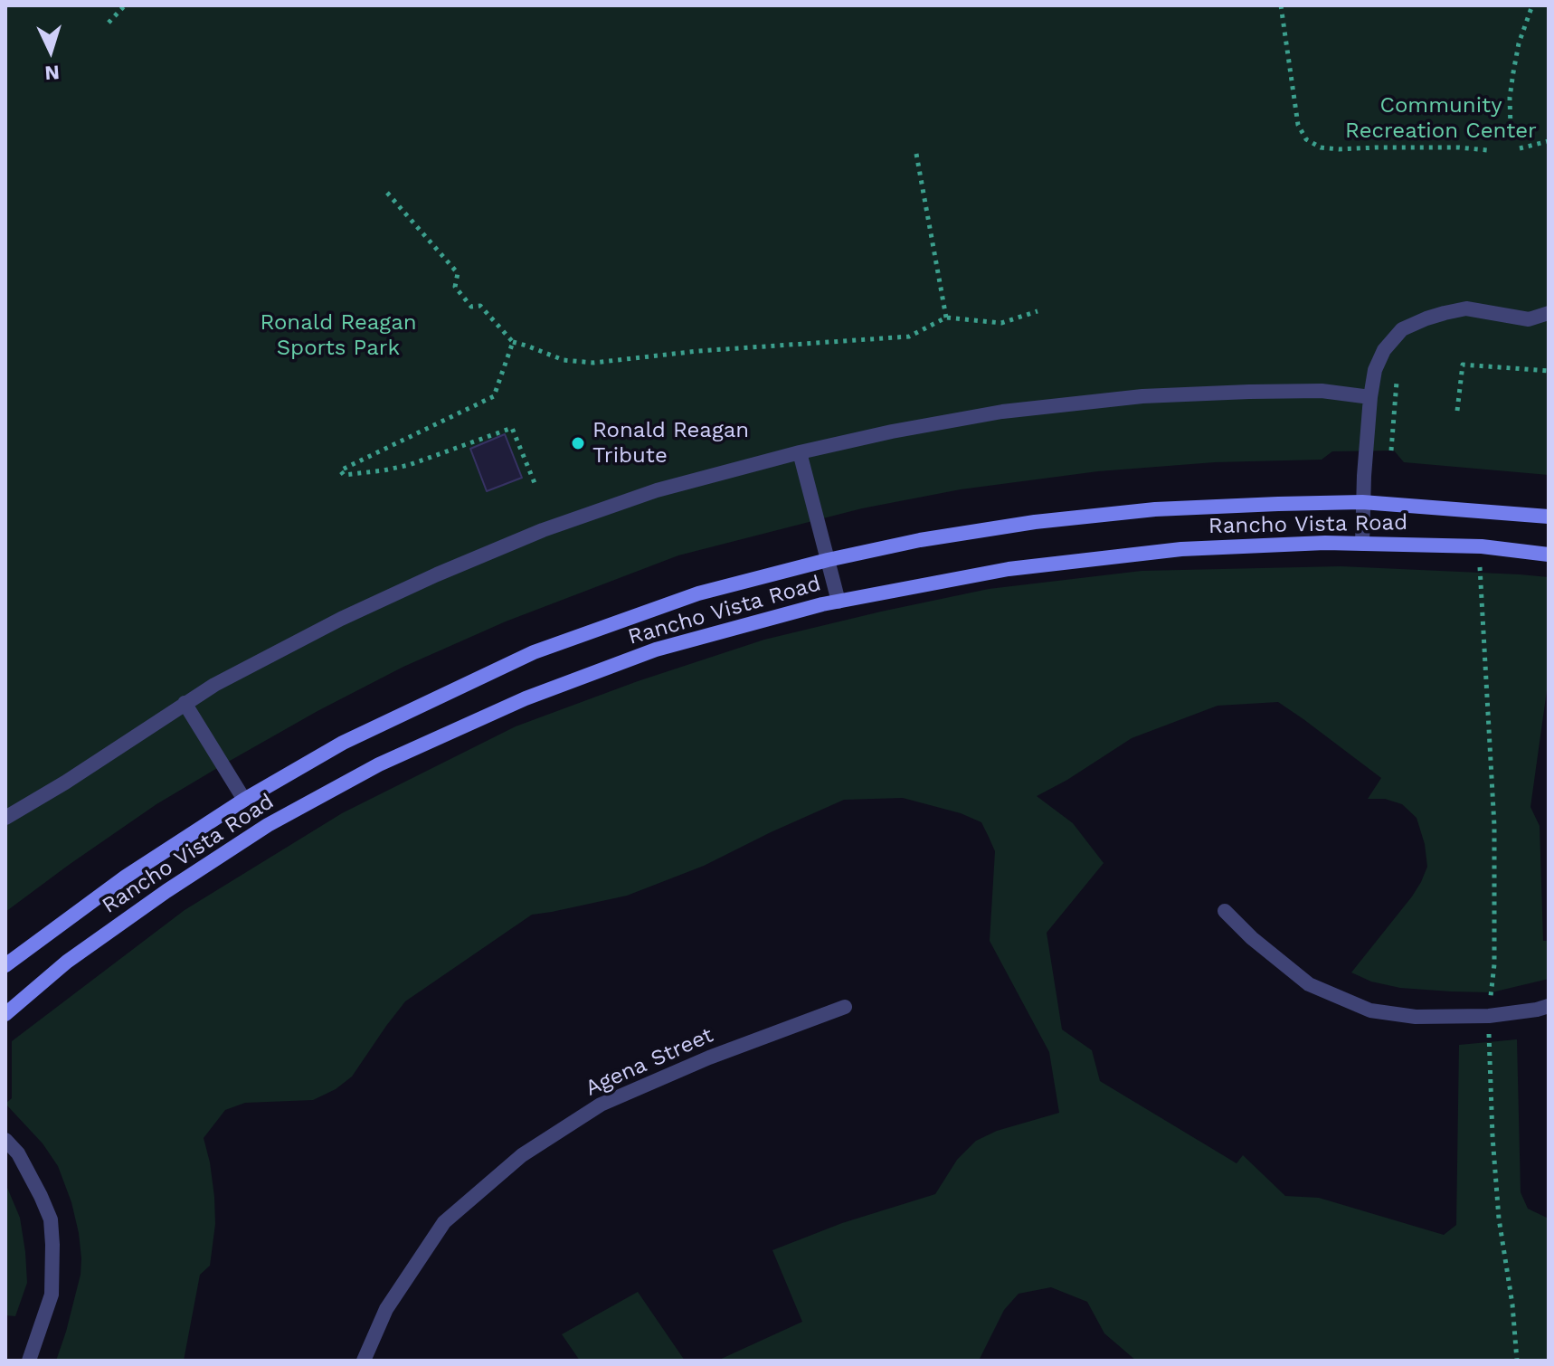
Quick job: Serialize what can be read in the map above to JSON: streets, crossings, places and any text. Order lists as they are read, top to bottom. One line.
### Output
{"streets":{"main road":["Rancho Vista Road"],"street":["Agena Street"]},"parks":["Community Recreation Center","Ronald Reagan Sports Park"],"places":["Ronald Reagan Tribute"],"north":"bottom"}
